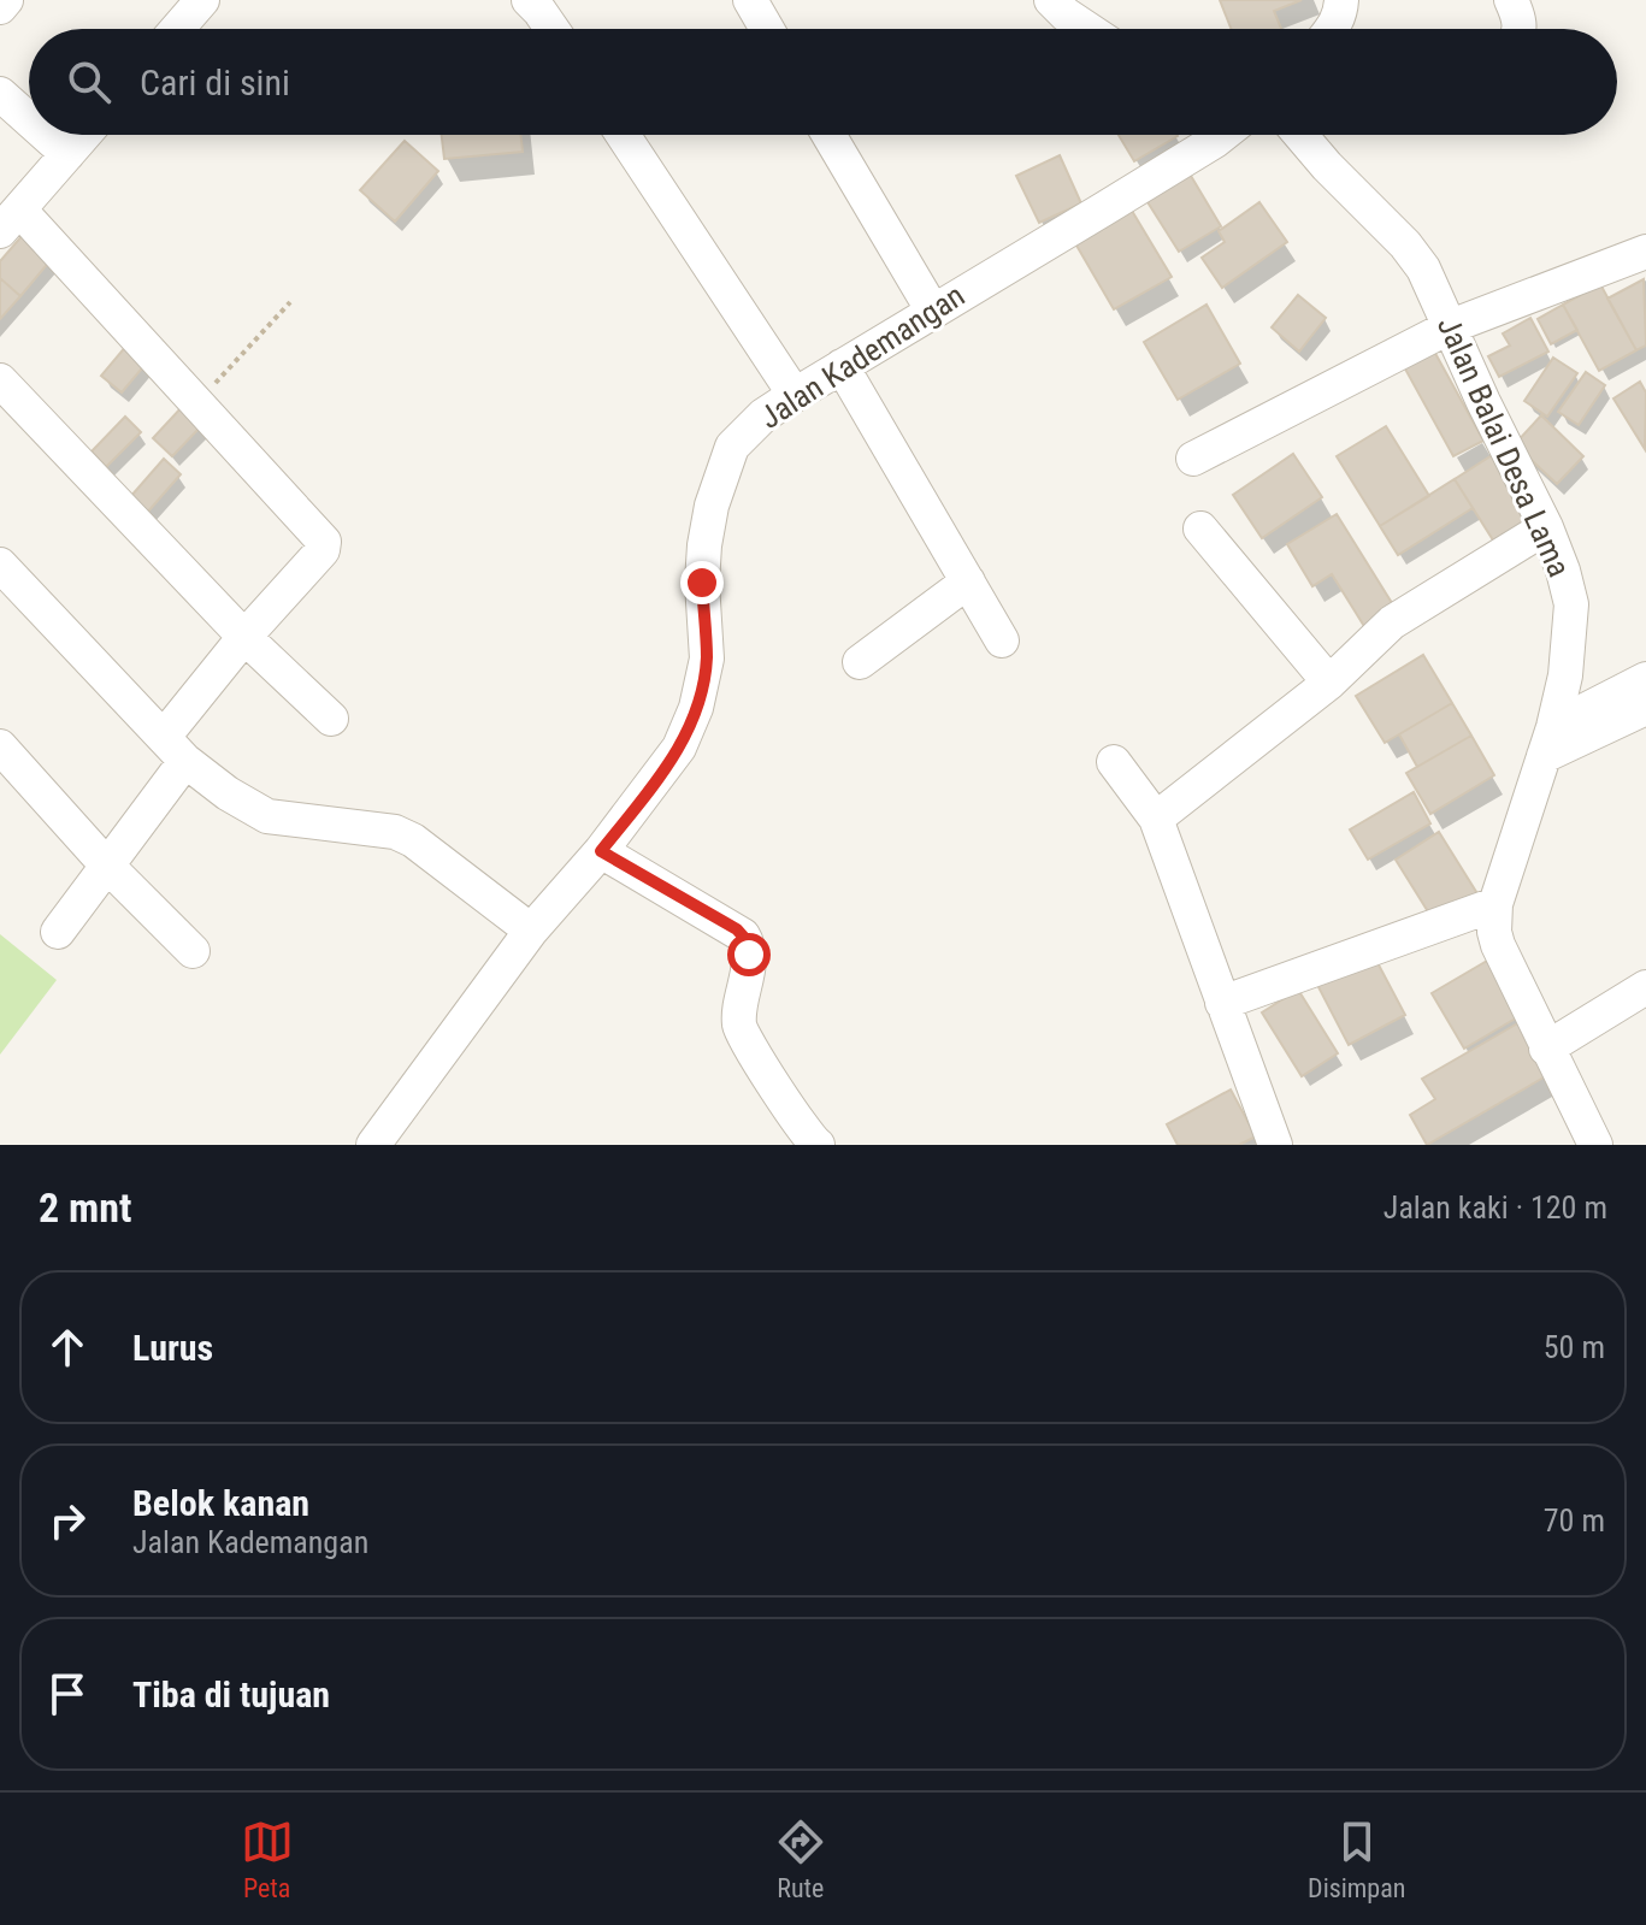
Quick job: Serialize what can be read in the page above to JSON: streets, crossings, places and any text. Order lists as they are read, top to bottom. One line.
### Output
{"streets":{"street":["Jalan Kademangan","Jalan Balai Desa Lama"]},"page":{"search":"Cari di sini","heading":["2 mnt","Jalan kaki · 120 m"],"list":[["Lurus","50 m"],["Belok kanan","Jalan Kademangan","70 m"],"Tiba di tujuan"],"nav":["Peta","Rute","Disimpan"]}}
